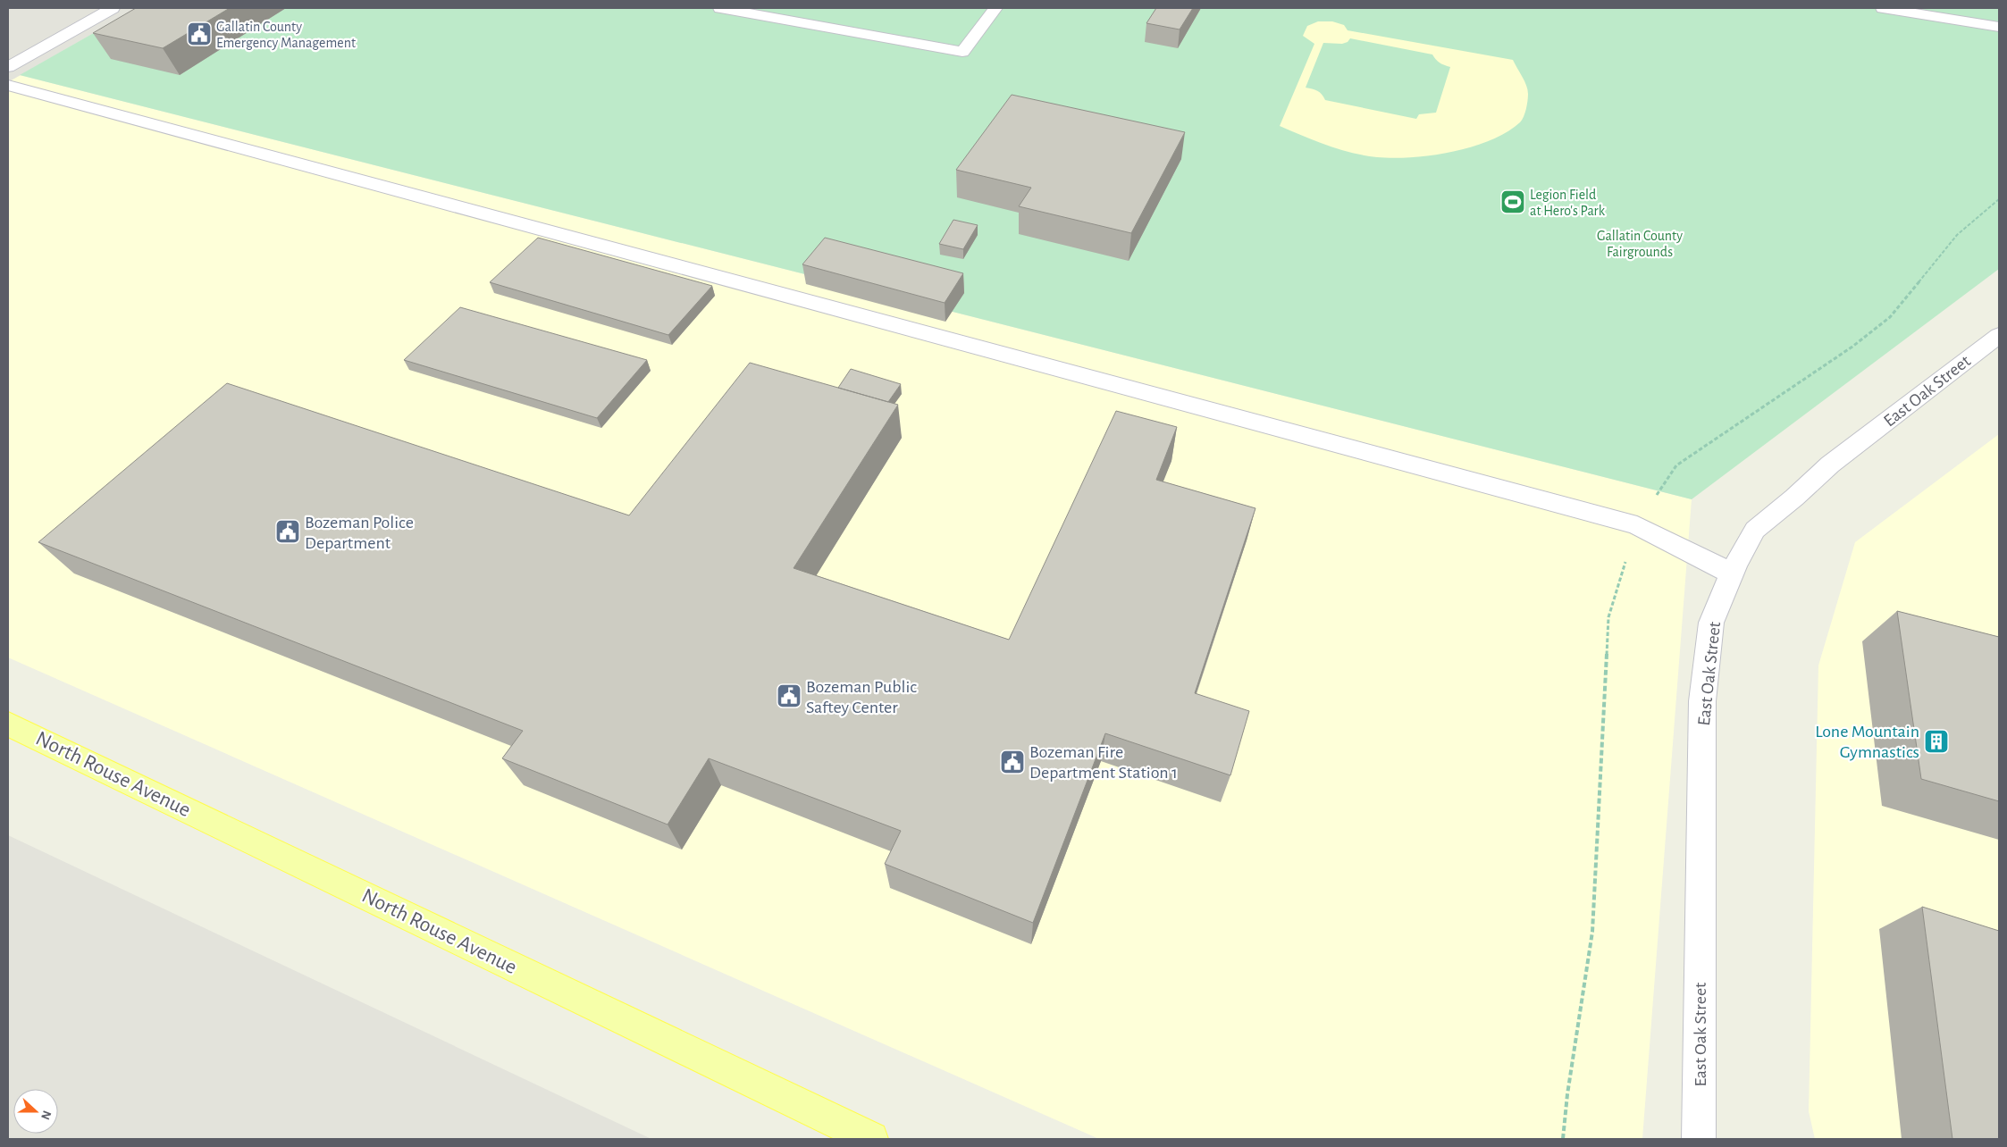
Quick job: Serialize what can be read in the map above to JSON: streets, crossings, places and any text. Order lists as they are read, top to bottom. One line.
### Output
{"streets":{"main road":["North Rouse Avenue"],"street":["East Oak Street"]},"parks":["Gallatin County Fairgrounds"],"places":{"public building":["Gallatin County Emergency Management","Bozeman Police Department","Bozeman Public Saftey Center","Bozeman Fire Department Station 1"],"sports":["Legion Field at Hero's Park"],"building":["Lone Mountain Gymnastics"]},"north":"right"}
